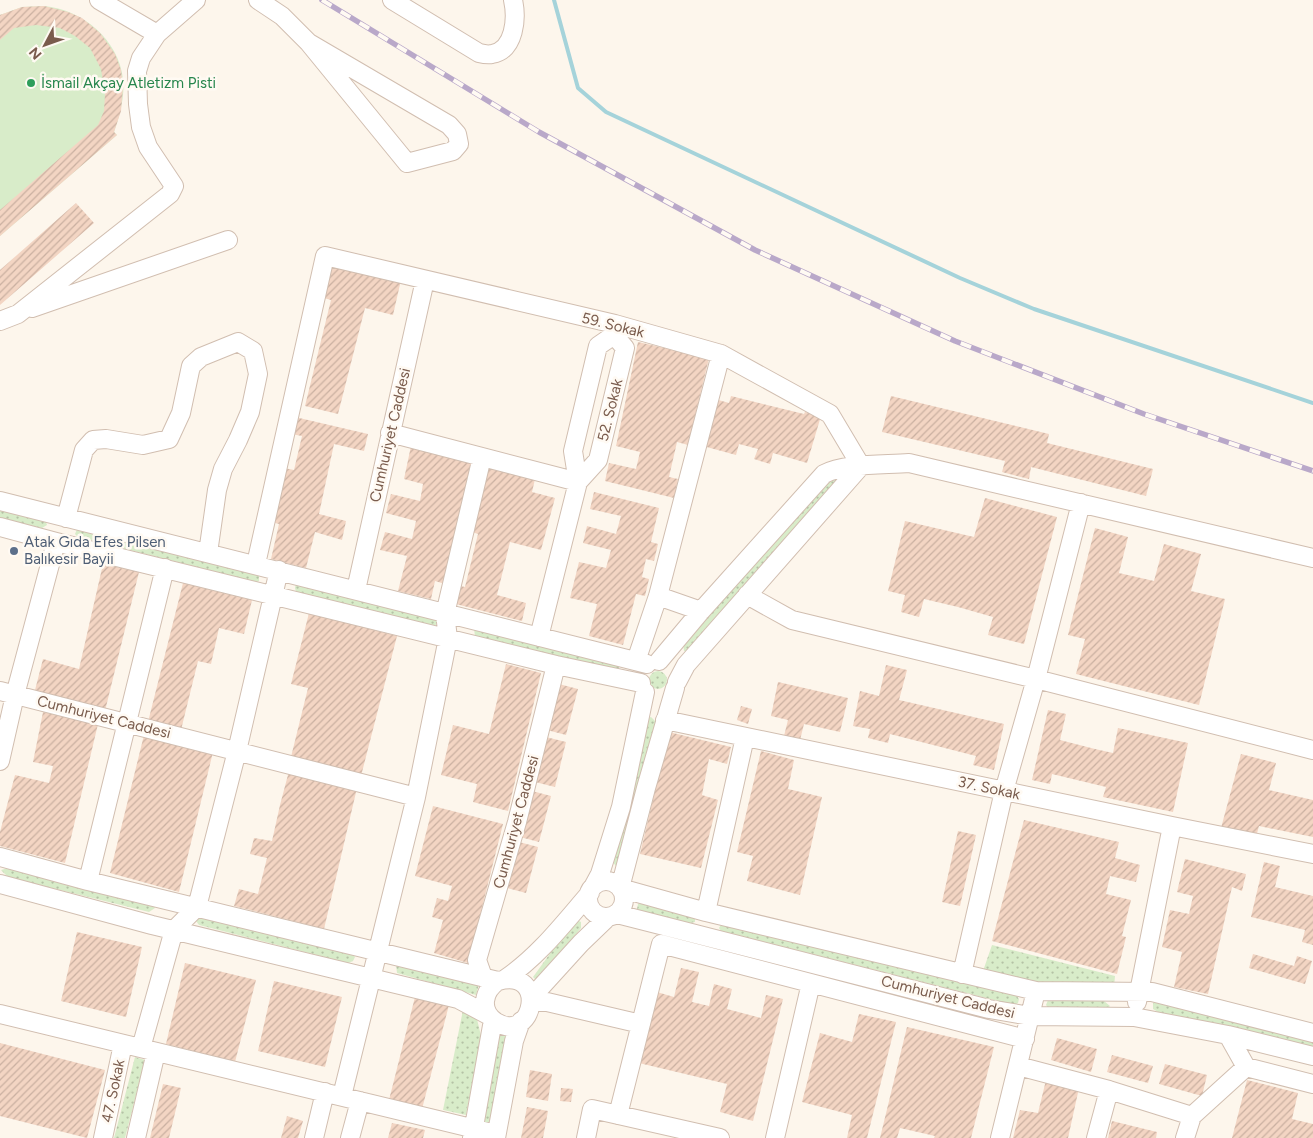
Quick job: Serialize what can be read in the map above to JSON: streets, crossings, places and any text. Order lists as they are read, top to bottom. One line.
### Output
{"streets":{"street":["59. Sokak","52. Sokak","Cumhuriyet Caddesi","37. Sokak","47. Sokak"]},"crossings":[["59. Sokak","52. Sokak"],["59. Sokak","Cumhuriyet Caddesi"]],"places":["İsmail Akçay Atletizm Pisti","Atak Gıda Efes Pilsen Balıkesir Bayii"],"north":"bottom left"}
